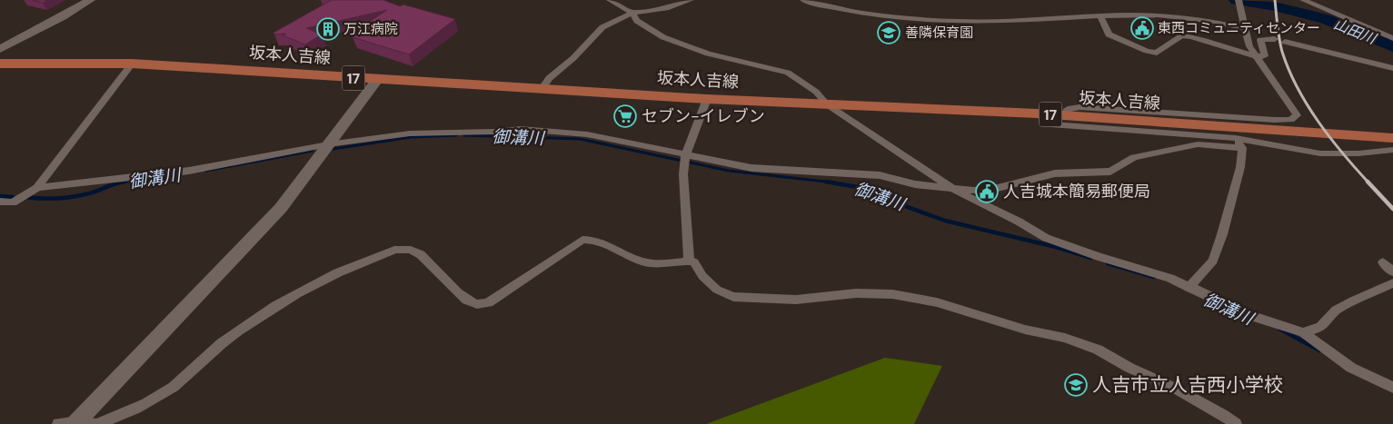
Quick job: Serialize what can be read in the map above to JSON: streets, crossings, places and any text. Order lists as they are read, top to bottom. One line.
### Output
{"streets":{"main road":["坂本人吉線","17"]},"water":["山田川","御溝川"],"places":{"public building":["東西コミュニティセンター","人吉城本簡易郵便局"],"building":["万江病院"],"school or university":["善隣保育園","人吉市立人吉西小学校"],"supermarket":["セブン-イレブン"]}}
